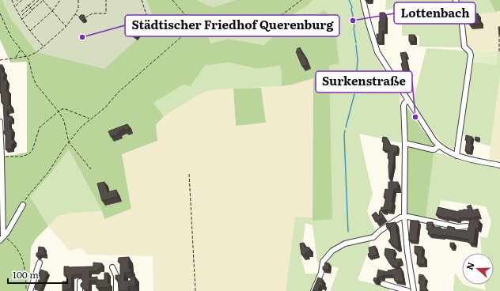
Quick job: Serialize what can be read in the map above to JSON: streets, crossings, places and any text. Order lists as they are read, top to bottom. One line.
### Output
{"places":["Lottenbach","Städtischer Friedhof Querenburg","Surkenstraße"],"scale_bar":"100 m","north":"left"}
